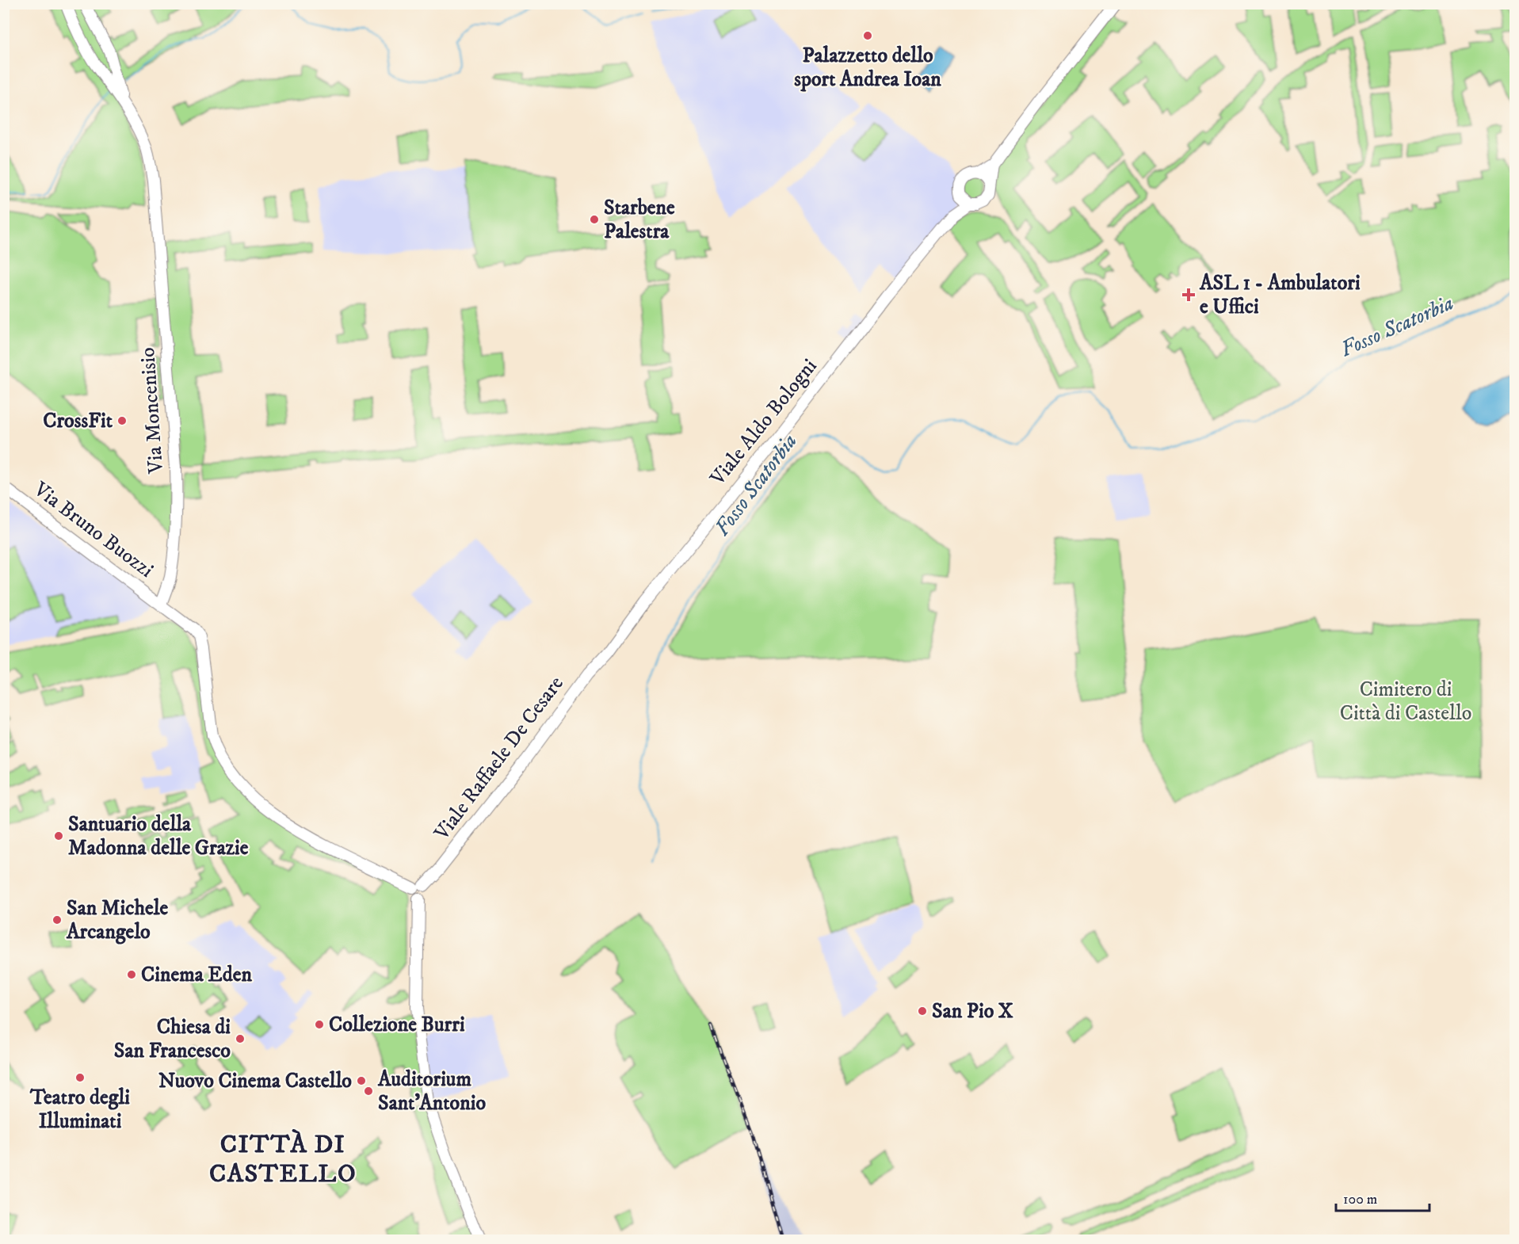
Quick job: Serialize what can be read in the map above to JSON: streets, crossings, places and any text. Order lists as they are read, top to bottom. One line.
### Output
{"streets":{"main road":["Via Moncenisio","Viale Aldo Bologni","Via Bruno Buozzi","Viale Raffaele De Cesare"]},"crossings":[["Via Moncenisio","Via Bruno Buozzi"],["Viale Aldo Bologni","Viale Raffaele De Cesare"],["Via Bruno Buozzi","Viale Raffaele De Cesare"]],"districts":["CITTÀ DI CASTELLO"],"water":["Fosso Scatorbia"],"parks":["Cimitero di Città di Castello"],"places":{"other":["Palazzetto dello sport Andrea Ioan","Starbene Palestra","CrossFit","Santuario della Madonna delle Grazie","San Michele Arcangelo","Cinema Eden","San Pio X","Collezione Burri","Chiesa di San Francesco","Teatro degli Illuminati","Nuovo Cinema Castello","Auditorium Sant'Antonio"],"health":["ASL 1 - Ambulatori e Uffici"]},"scale_bar":"100 m"}
